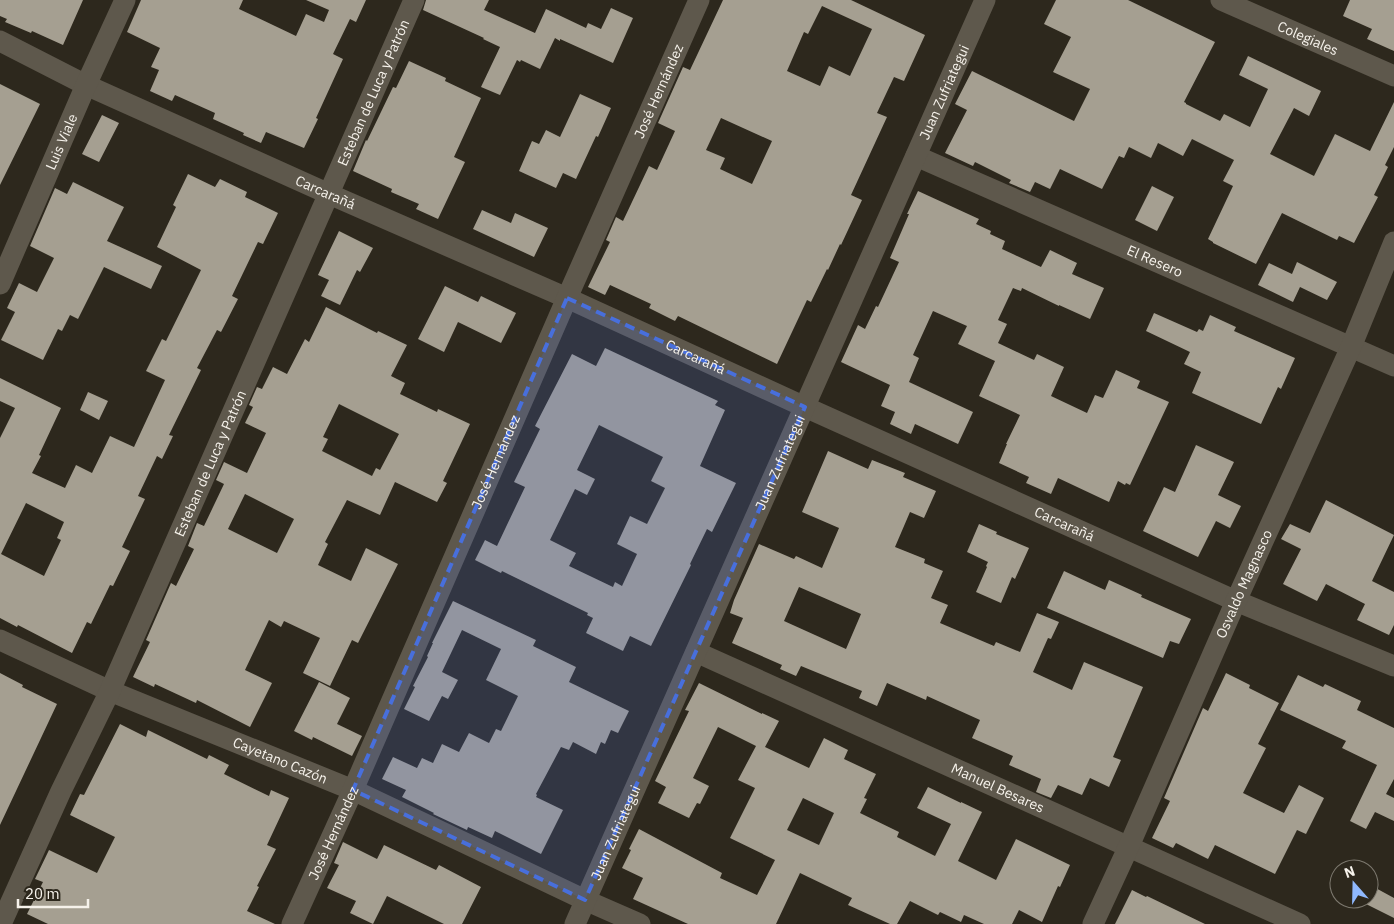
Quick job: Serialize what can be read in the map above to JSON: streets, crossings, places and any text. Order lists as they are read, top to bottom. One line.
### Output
{"streets":{"street":["Colegiales","José Hernández","Esteban de Luca y Patrón","Juan Zufriategui","Luis Viale","Carcarañá","El Resero","Osvaldo Magnasco","Cayetano Cazón","Manuel Besares"]},"crossings":[["José Hernández","Carcarañá"],["José Hernández","Cayetano Cazón"],["Esteban de Luca y Patrón","Carcarañá"],["Esteban de Luca y Patrón","Cayetano Cazón"],["Juan Zufriategui","Carcarañá"],["Juan Zufriategui","El Resero"],["Juan Zufriategui","Cayetano Cazón"],["Juan Zufriategui","Manuel Besares"],["Luis Viale","Carcarañá"],["Carcarañá","Osvaldo Magnasco"],["El Resero","Osvaldo Magnasco"],["Osvaldo Magnasco","Manuel Besares"]],"scale_bar":"20 m","north":"top"}
